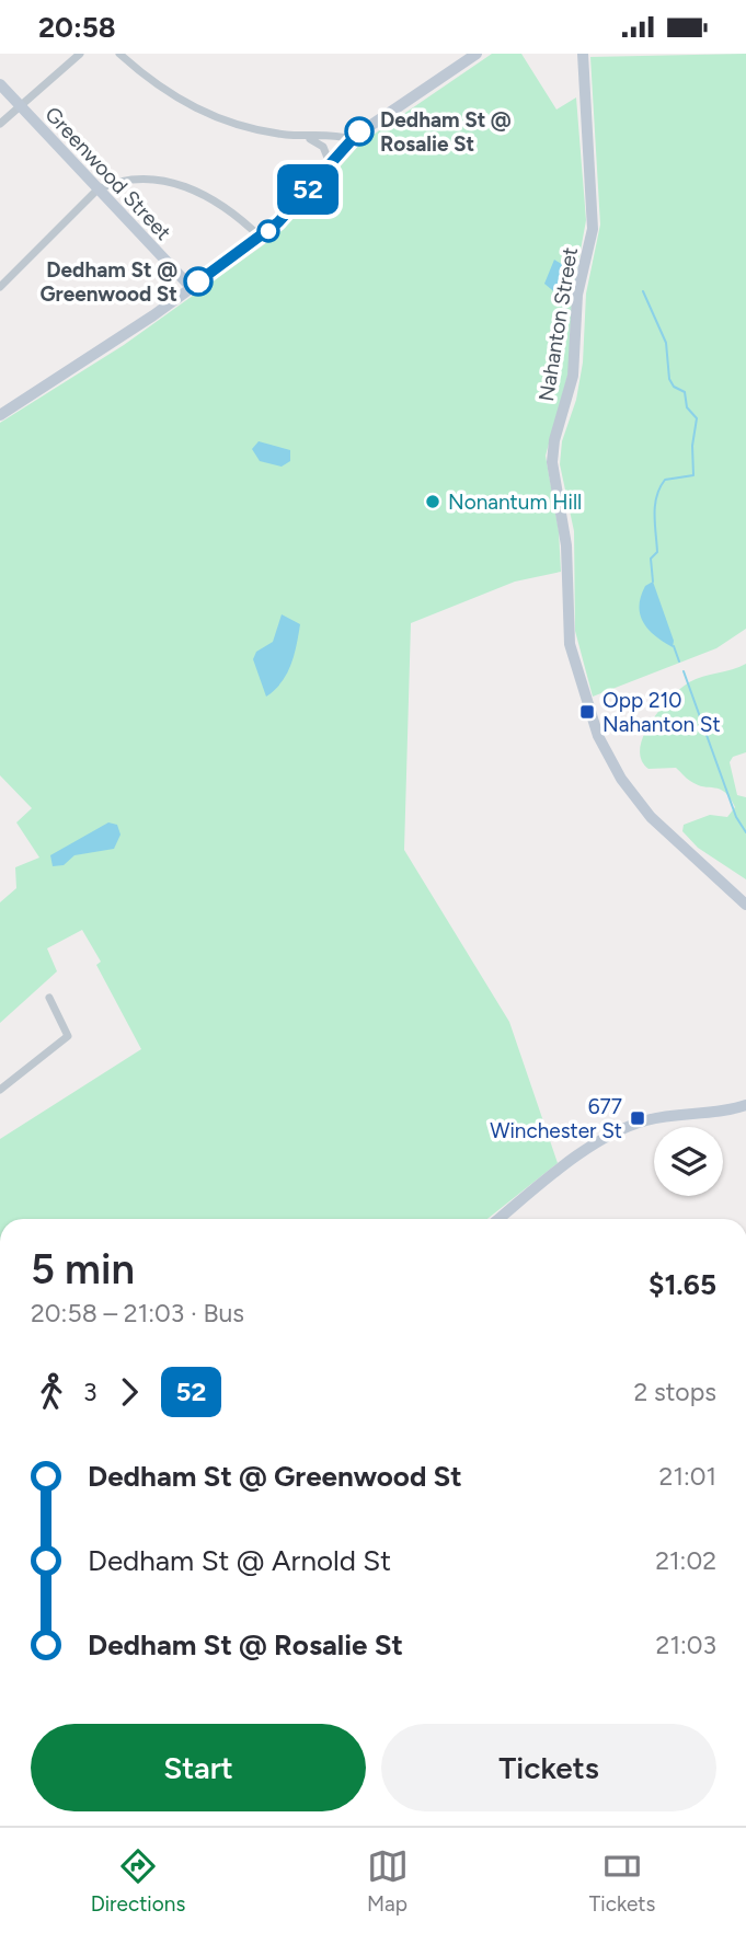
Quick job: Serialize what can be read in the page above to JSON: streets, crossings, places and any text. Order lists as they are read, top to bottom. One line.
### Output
{"streets":{"main road":["Greenwood Street","Nahanton Street"]},"places":{"other":["Dedham St @ Rosalie St","Dedham St @ Greenwood St","Nonantum Hill"],"transit":["Opp 210 Nahanton St","677 Winchester St"]},"lines":["bus line 52"],"page":{"status":"20:58","on_map":"52","heading":["5 min","20:58 – 21:03 · Bus","$1.65"],"legs":["3","52","2 stops"],"list":[{"name":"Dedham St @ Greenwood St","value":"21:01"},{"name":"Dedham St @ Arnold St","value":"21:02"},{"name":"Dedham St @ Rosalie St","value":"21:03"}],"buttons":["Start","Tickets"],"tabs":["Directions","Map","Tickets"]}}
